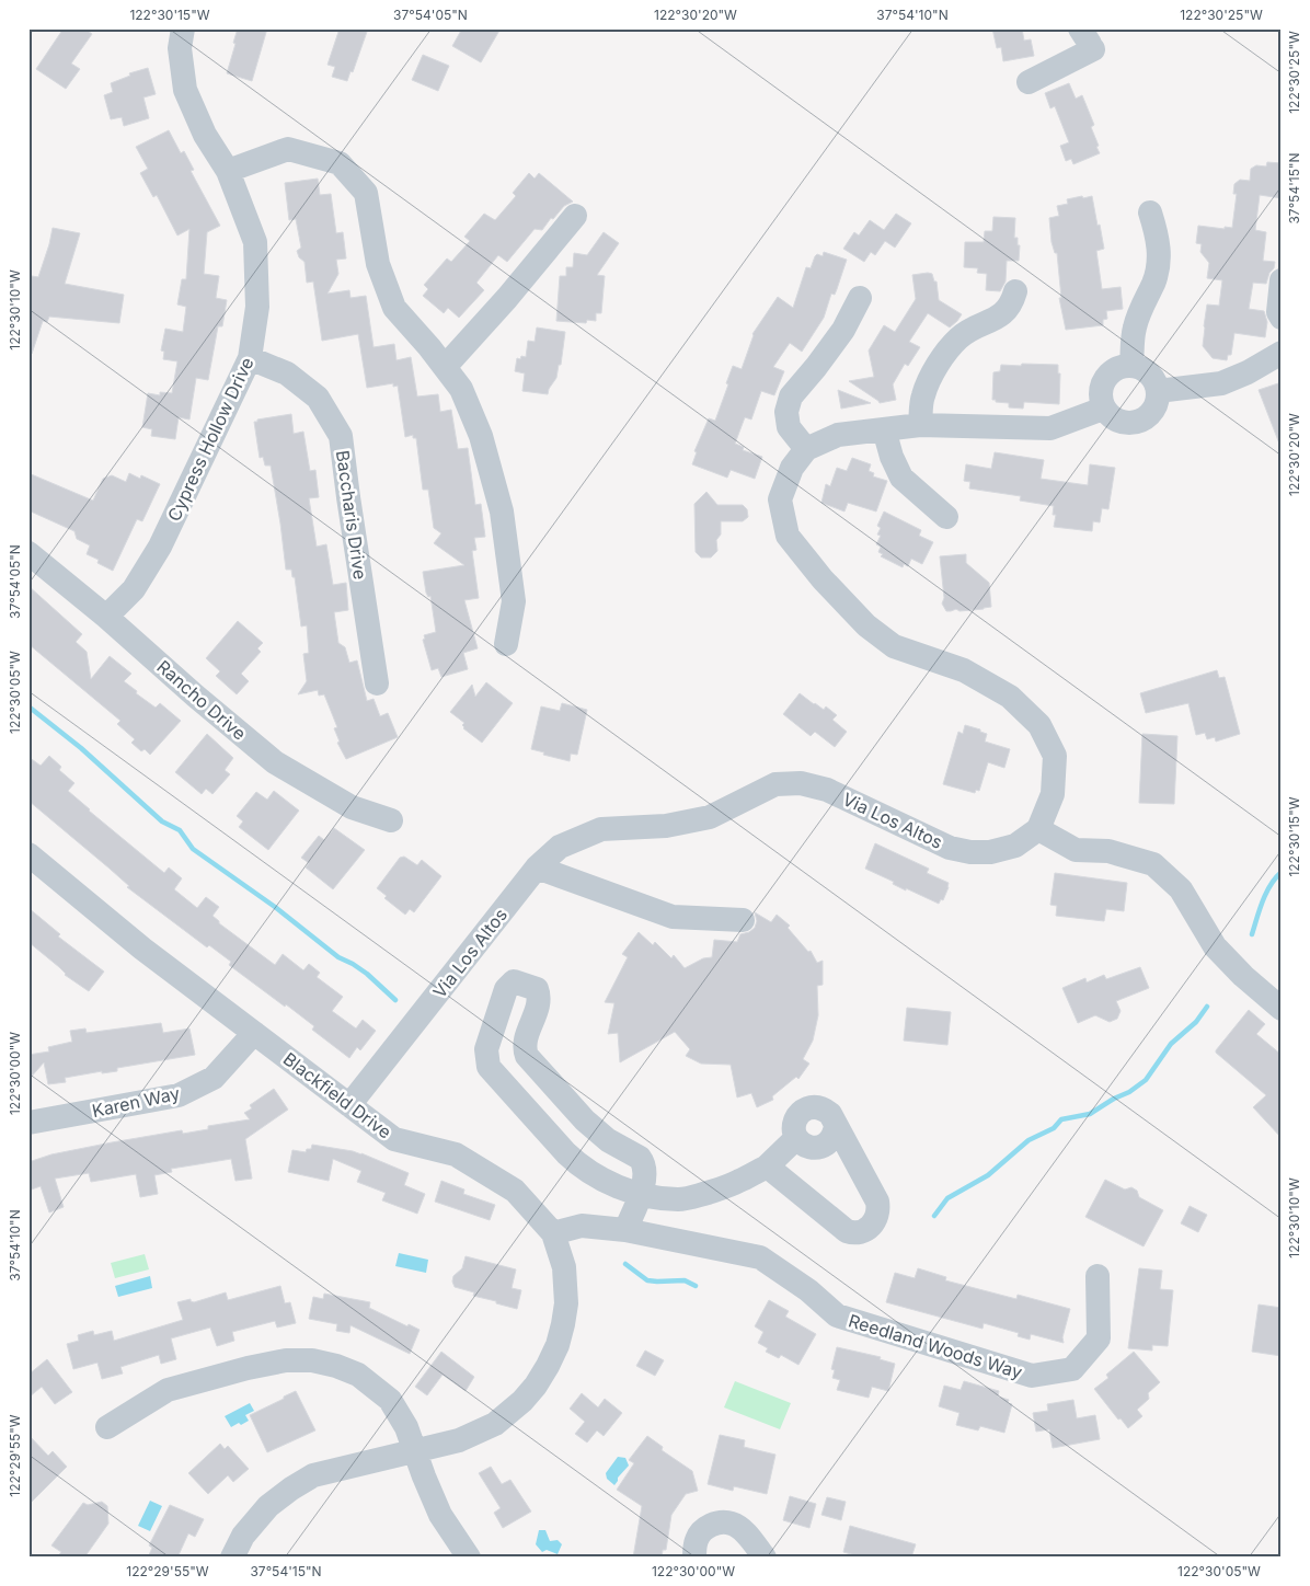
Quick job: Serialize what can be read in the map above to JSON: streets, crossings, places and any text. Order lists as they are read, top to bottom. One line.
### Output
{"streets":{"street":["Cypress Hollow Drive","Baccharis Drive","Rancho Drive","Via Los Altos","Blackfield Drive","Karen Way","Reedland Woods Way"]},"crossings":[["Cypress Hollow Drive","Baccharis Drive"],["Cypress Hollow Drive","Rancho Drive"],["Via Los Altos","Blackfield Drive"],["Blackfield Drive","Karen Way"],["Blackfield Drive","Reedland Woods Way"]],"coordinates":["122°30'15\"W","37°54'05\"N","122°30'20\"W","37°54'10\"N","122°30'25\"W","37°54'15\"N","122°30'10\"W","122°30'05\"W","122°30'00\"W","122°29'55\"W"]}
